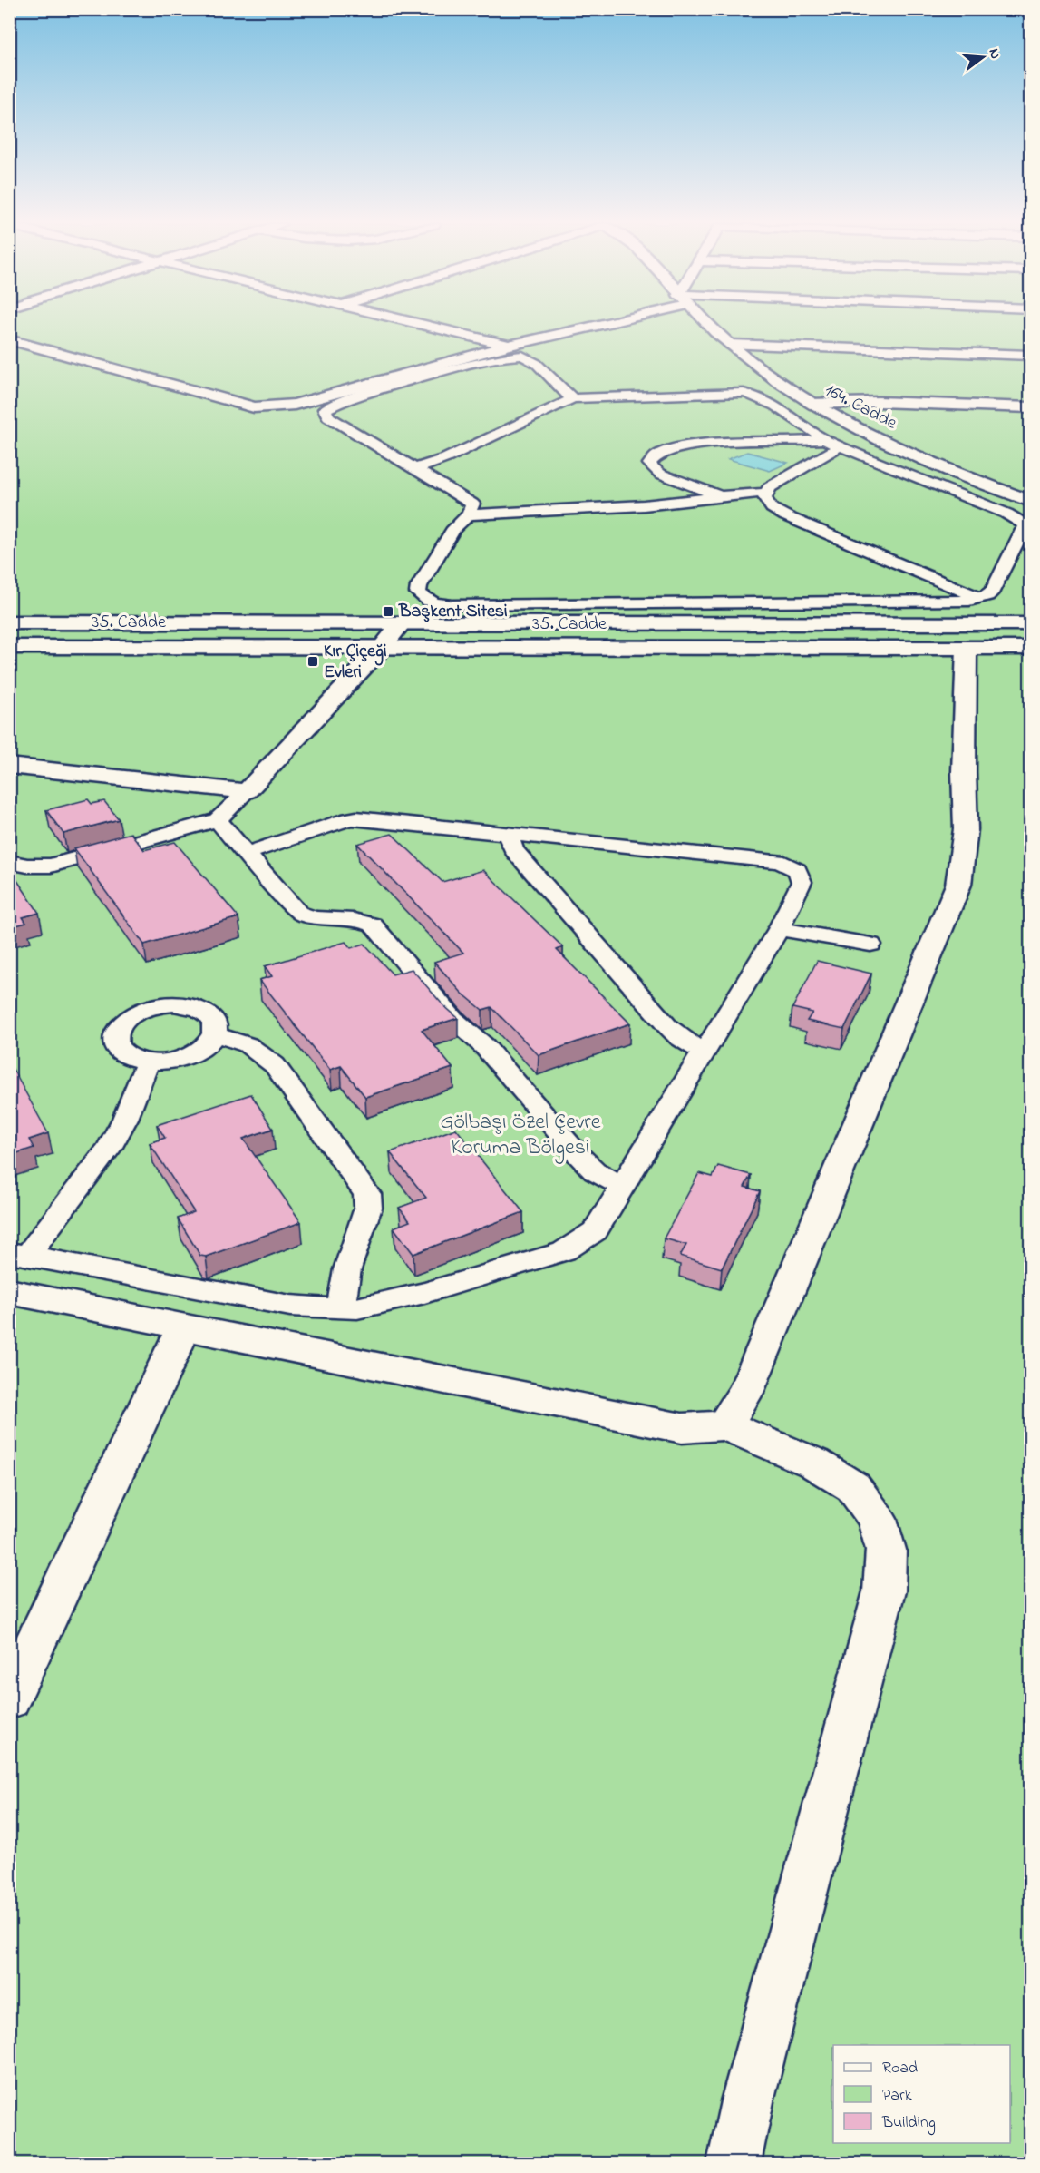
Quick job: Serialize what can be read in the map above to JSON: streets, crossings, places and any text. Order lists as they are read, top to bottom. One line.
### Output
{"streets":{"street":["164. Cadde","35. Cadde"]},"parks":["Gölbaşı Özel Çevre Koruma Bölgesi"],"places":{"transit":["Başkent Sitesi","Kır Çiçeği Evleri"]},"legend":["Road","Park","Building"],"north":"right"}
